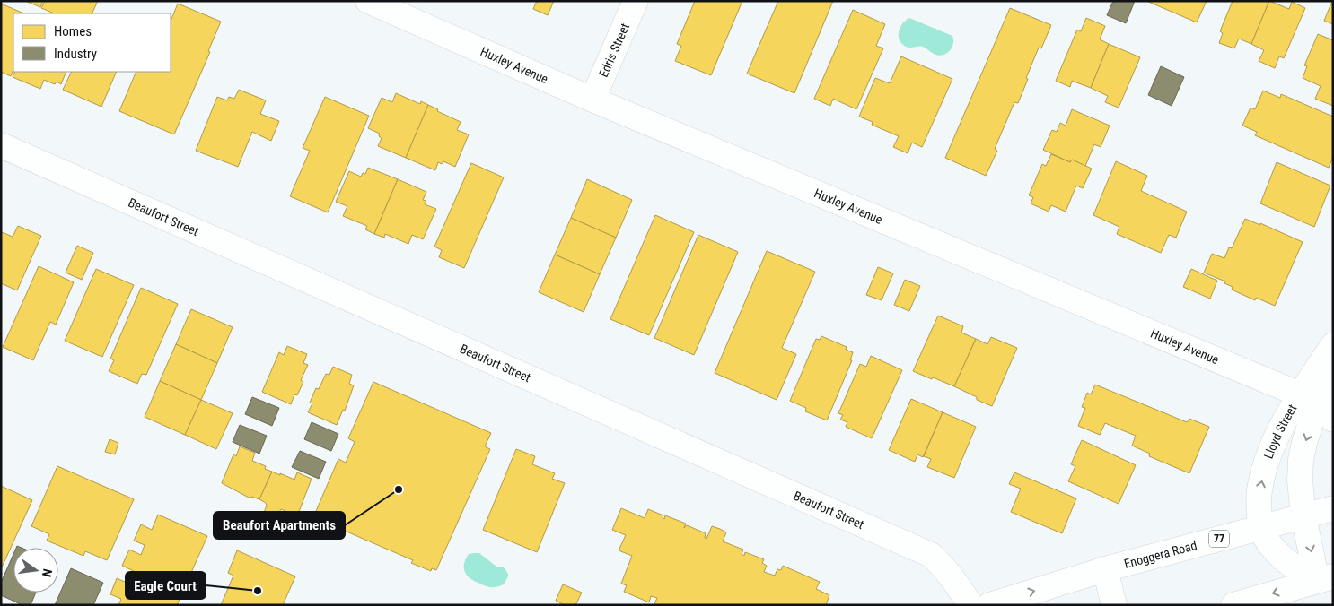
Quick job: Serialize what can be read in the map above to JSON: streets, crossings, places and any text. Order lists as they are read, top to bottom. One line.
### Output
{"streets":{"street":["Edris Street","Huxley Avenue","Beaufort Street","Lloyd Street","77","Enoggera Road"]},"crossings":[["Edris Street","Huxley Avenue"],["Huxley Avenue","Lloyd Street"],["Lloyd Street","Enoggera Road"]],"places":["Beaufort Apartments","Eagle Court"],"legend":["Homes","Industry"],"north":"right"}
